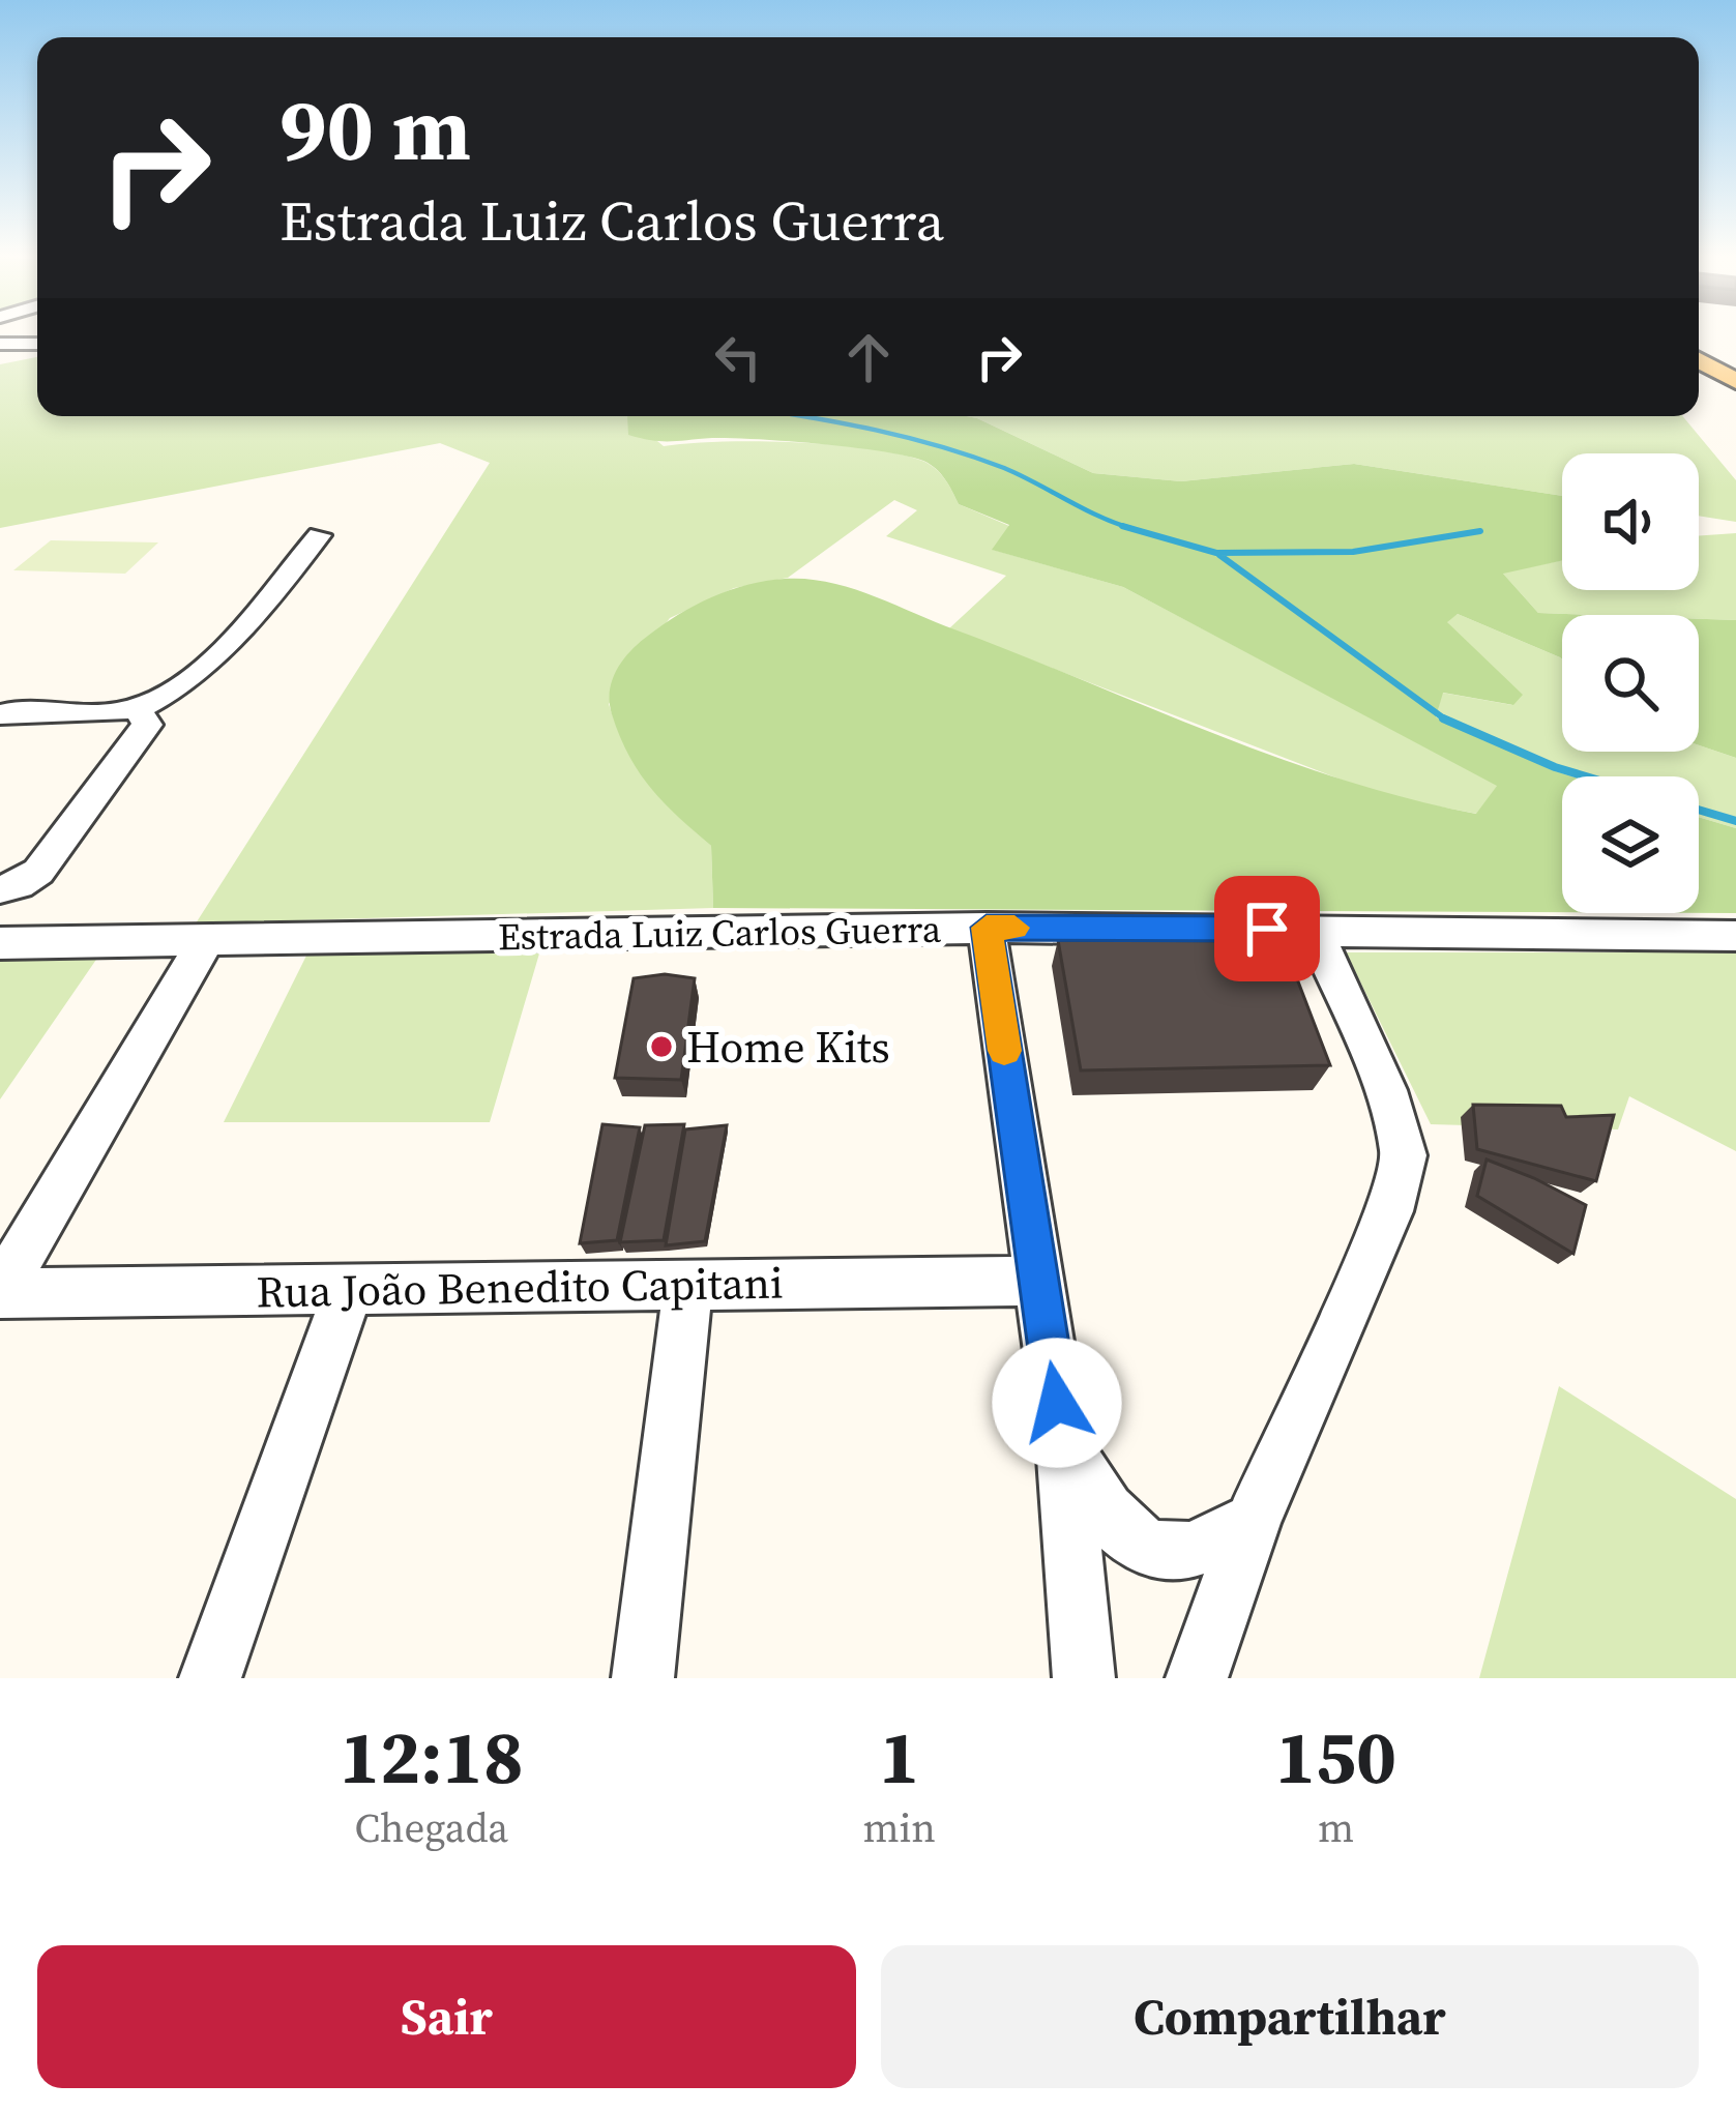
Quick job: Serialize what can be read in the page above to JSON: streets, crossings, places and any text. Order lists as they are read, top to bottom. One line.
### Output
{"streets":{"street":["Estrada Luiz Carlos Guerra","Rua João Benedito Capitani"]},"places":["Home Kits"],"page":{"turn":["90 m","Estrada Luiz Carlos Guerra"],"eta":["12:18","Chegada","1","min","150","m"],"buttons":["Sair","Compartilhar"]}}
